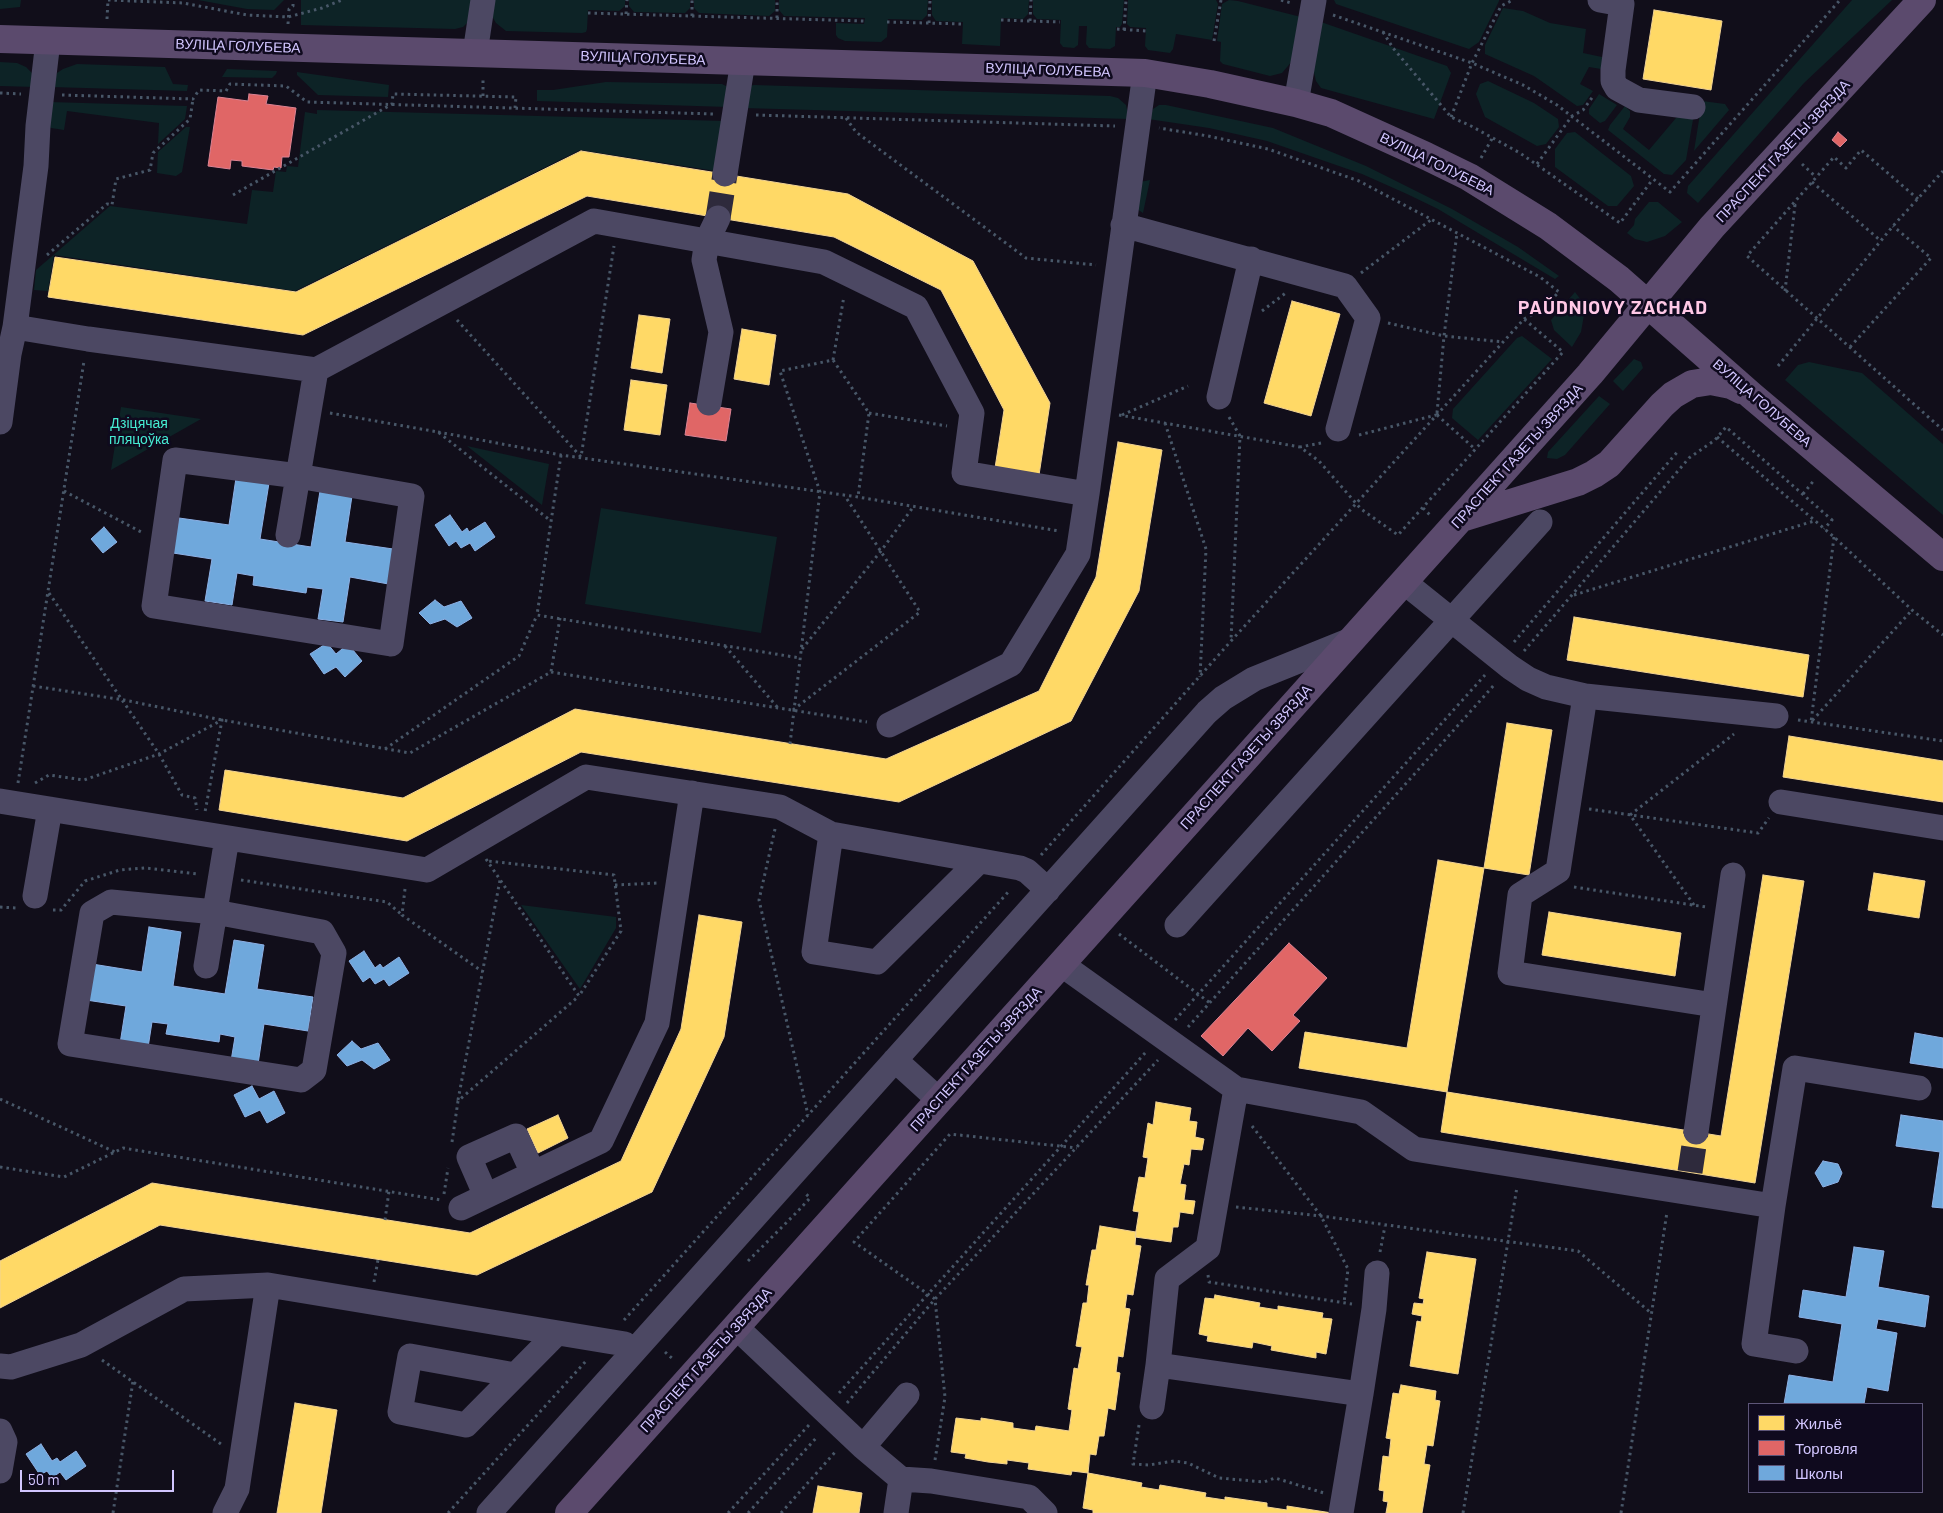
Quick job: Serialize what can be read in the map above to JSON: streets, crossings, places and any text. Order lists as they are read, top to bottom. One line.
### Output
{"streets":{"main road":["ВУЛІЦА ГОЛУБЕВА","ПРАСПЕКТ ГАЗЕТЫ ЗВЯЗДА"]},"crossings":[["ВУЛІЦА ГОЛУБЕВА","ПРАСПЕКТ ГАЗЕТЫ ЗВЯЗДА"]],"districts":["PAŬDNIOVY ZACHAD"],"parks":["Дзіцячая пляцоўка"],"legend":["Жильё","Торговля","Школы"],"scale_bar":"50 m"}
